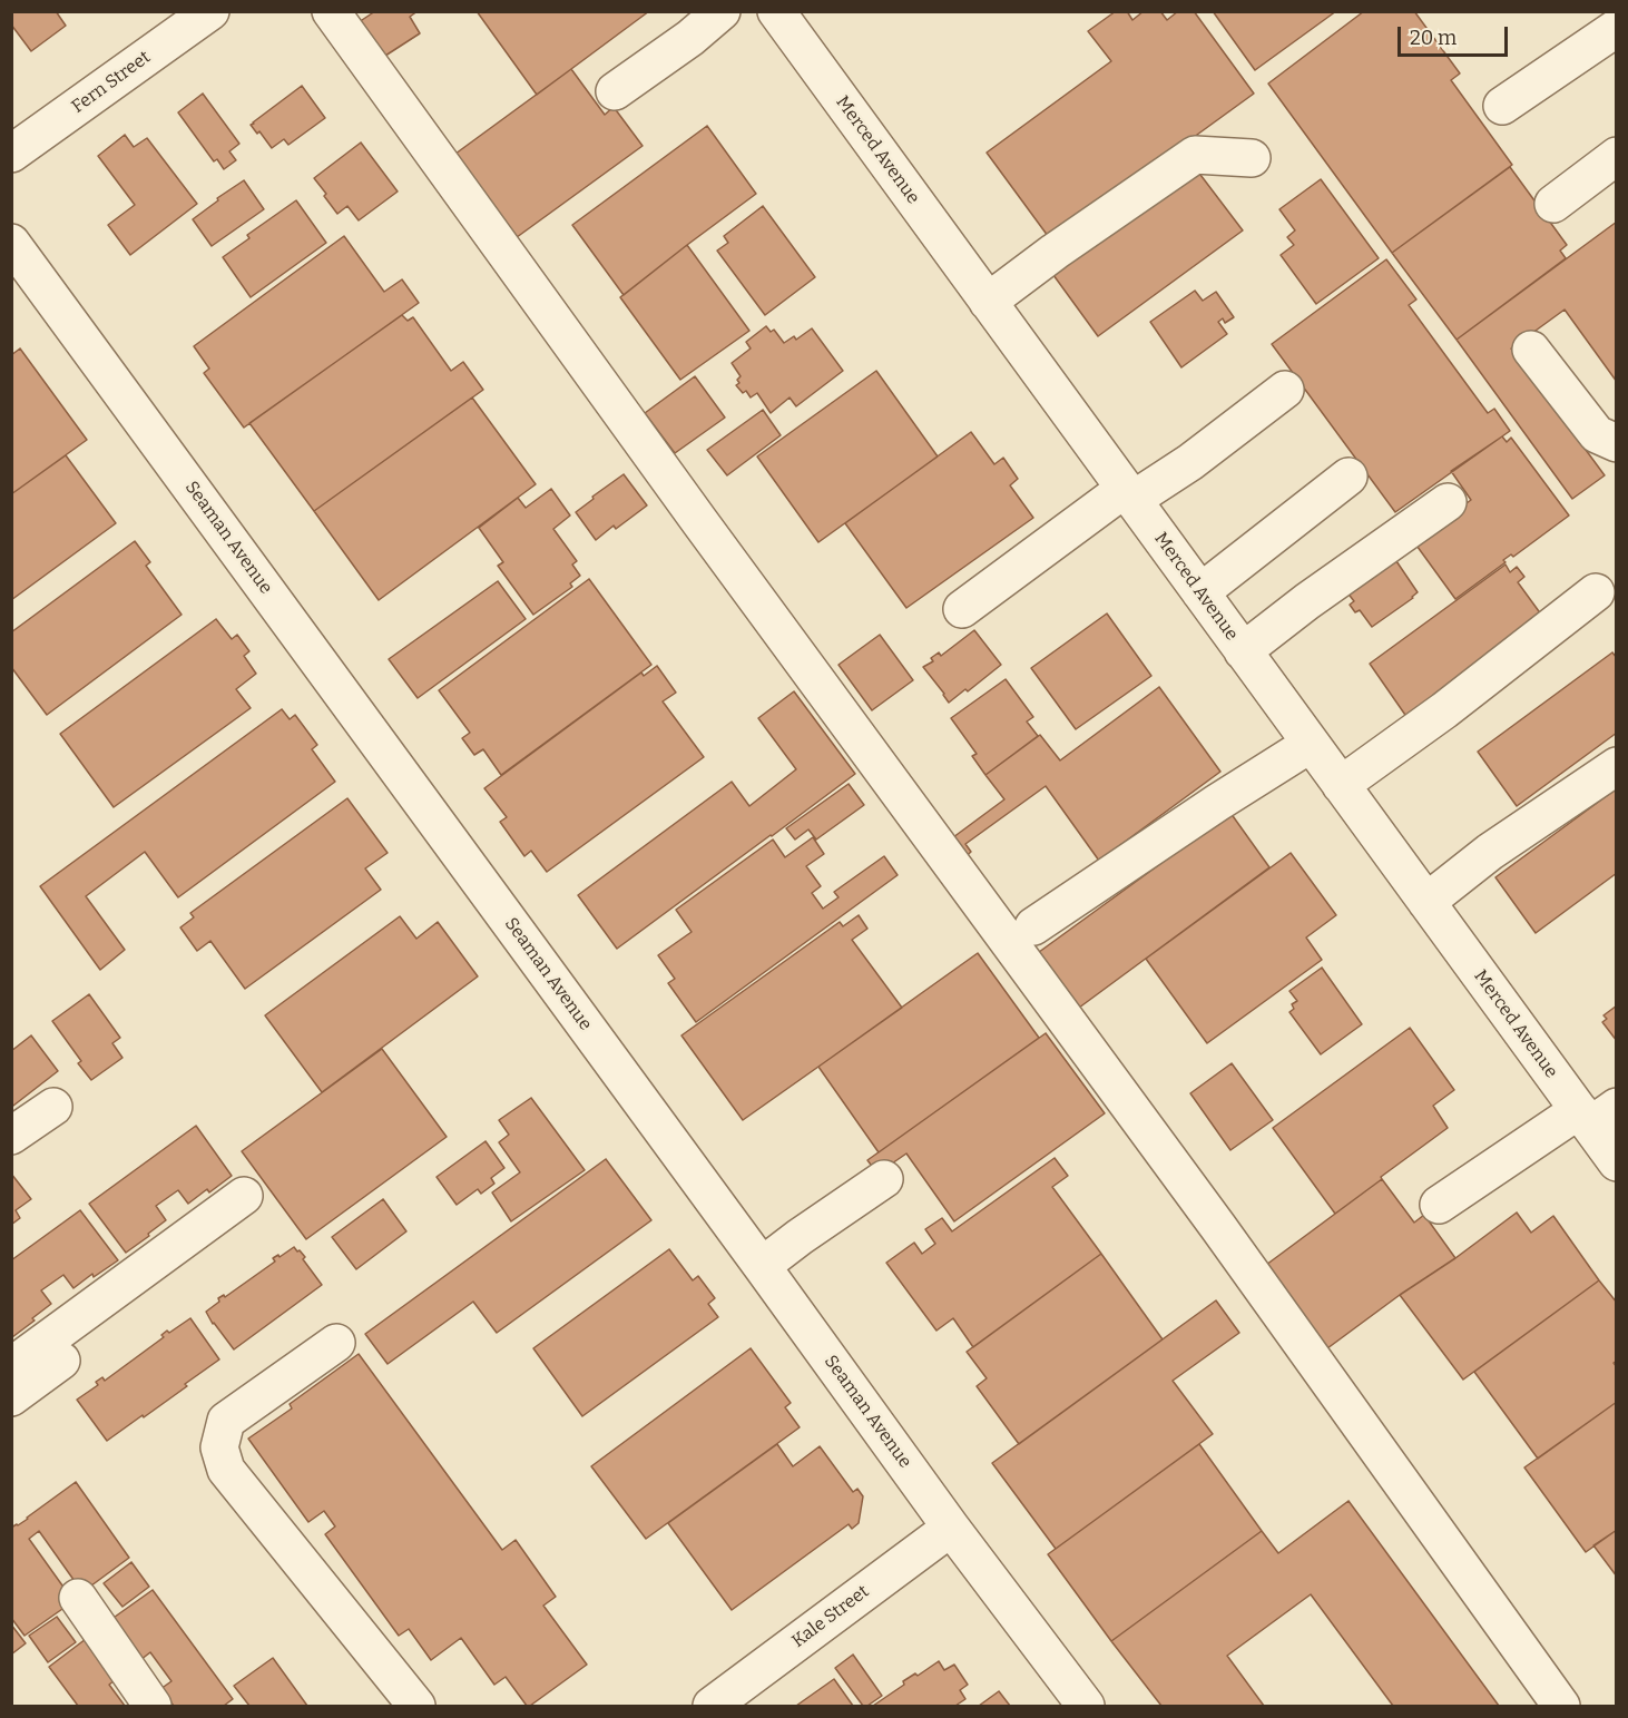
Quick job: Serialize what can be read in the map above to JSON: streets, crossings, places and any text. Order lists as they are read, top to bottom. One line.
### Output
{"streets":{"street":["Fern Street","Merced Avenue","Seaman Avenue","Kale Street"]},"crossings":[["Seaman Avenue","Kale Street"]],"scale_bar":"20 m"}
